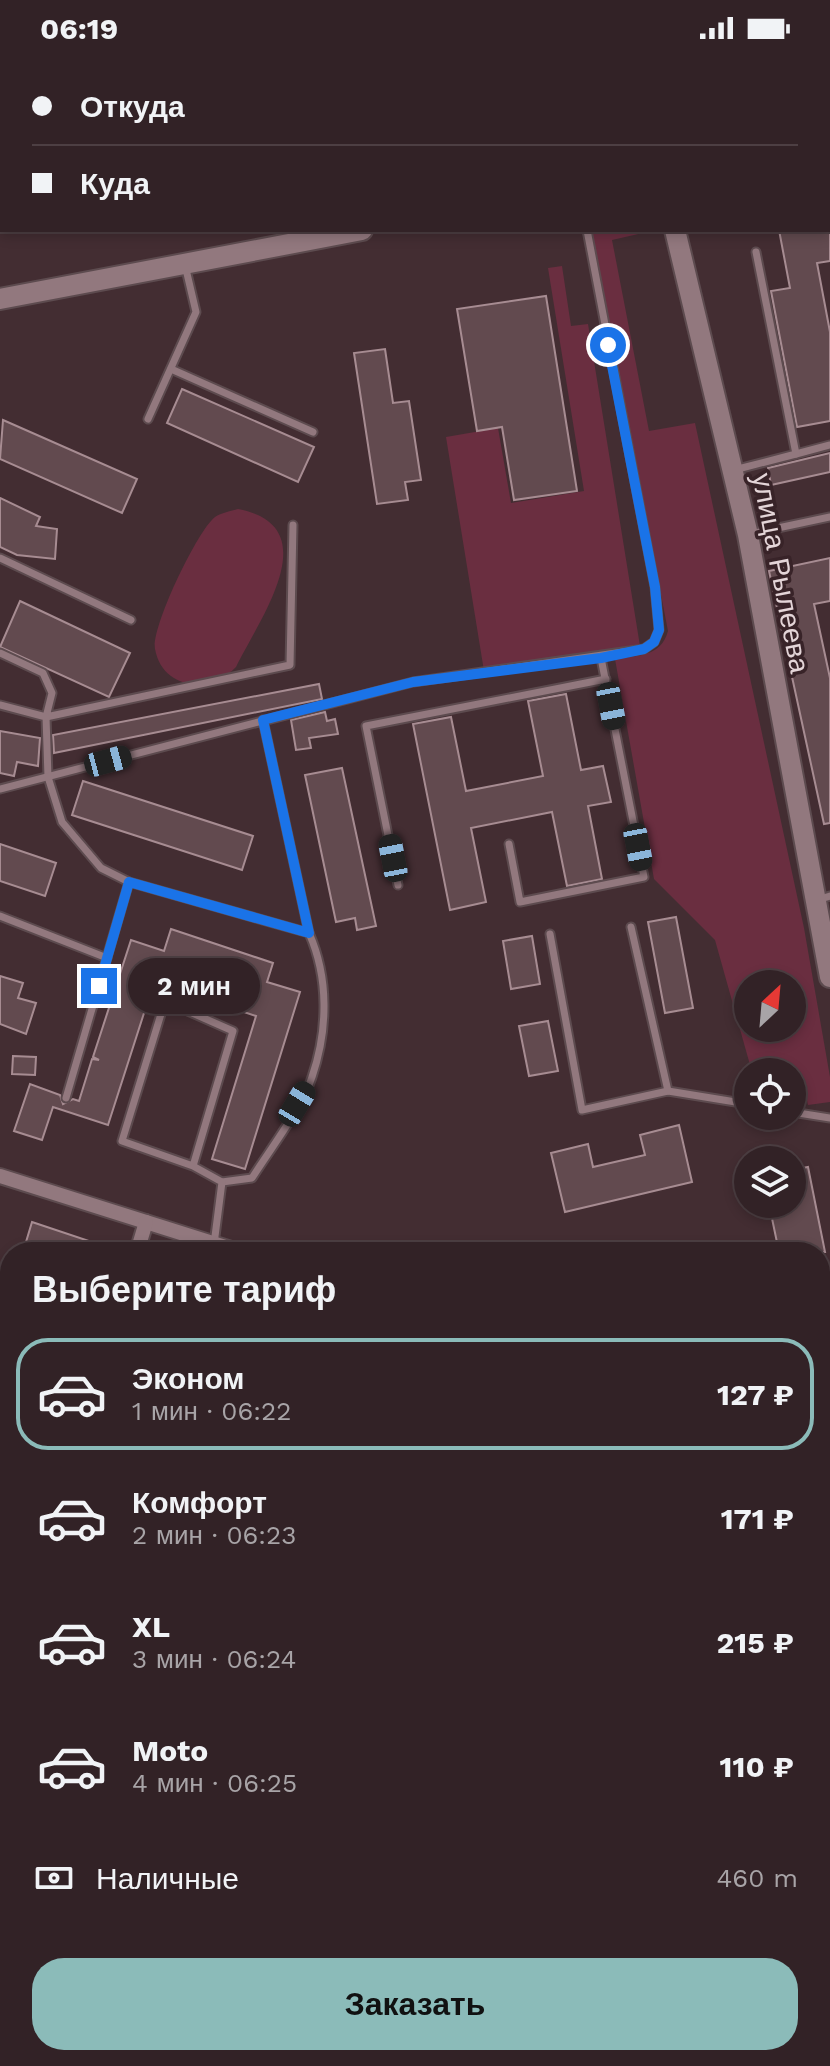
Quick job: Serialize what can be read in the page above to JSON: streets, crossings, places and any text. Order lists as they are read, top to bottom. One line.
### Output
{"streets":{"street":["улица Рылеева"]},"north":"top right","page":{"status":"06:19","banner":["Откуда","Куда"],"bubble":"2 мин","heading":"Выберите тариф","list":[{"name":"Эконом","note":"1 мин · 06:22","value":"127 ₽"},{"name":"Комфорт","note":"2 мин · 06:23","value":"171 ₽"},{"name":"XL","note":"3 мин · 06:24","value":"215 ₽"},{"name":"Moto","note":"4 мин · 06:25","value":"110 ₽"}],"pay":["Наличные","460 m"],"buttons":"Заказать"}}
